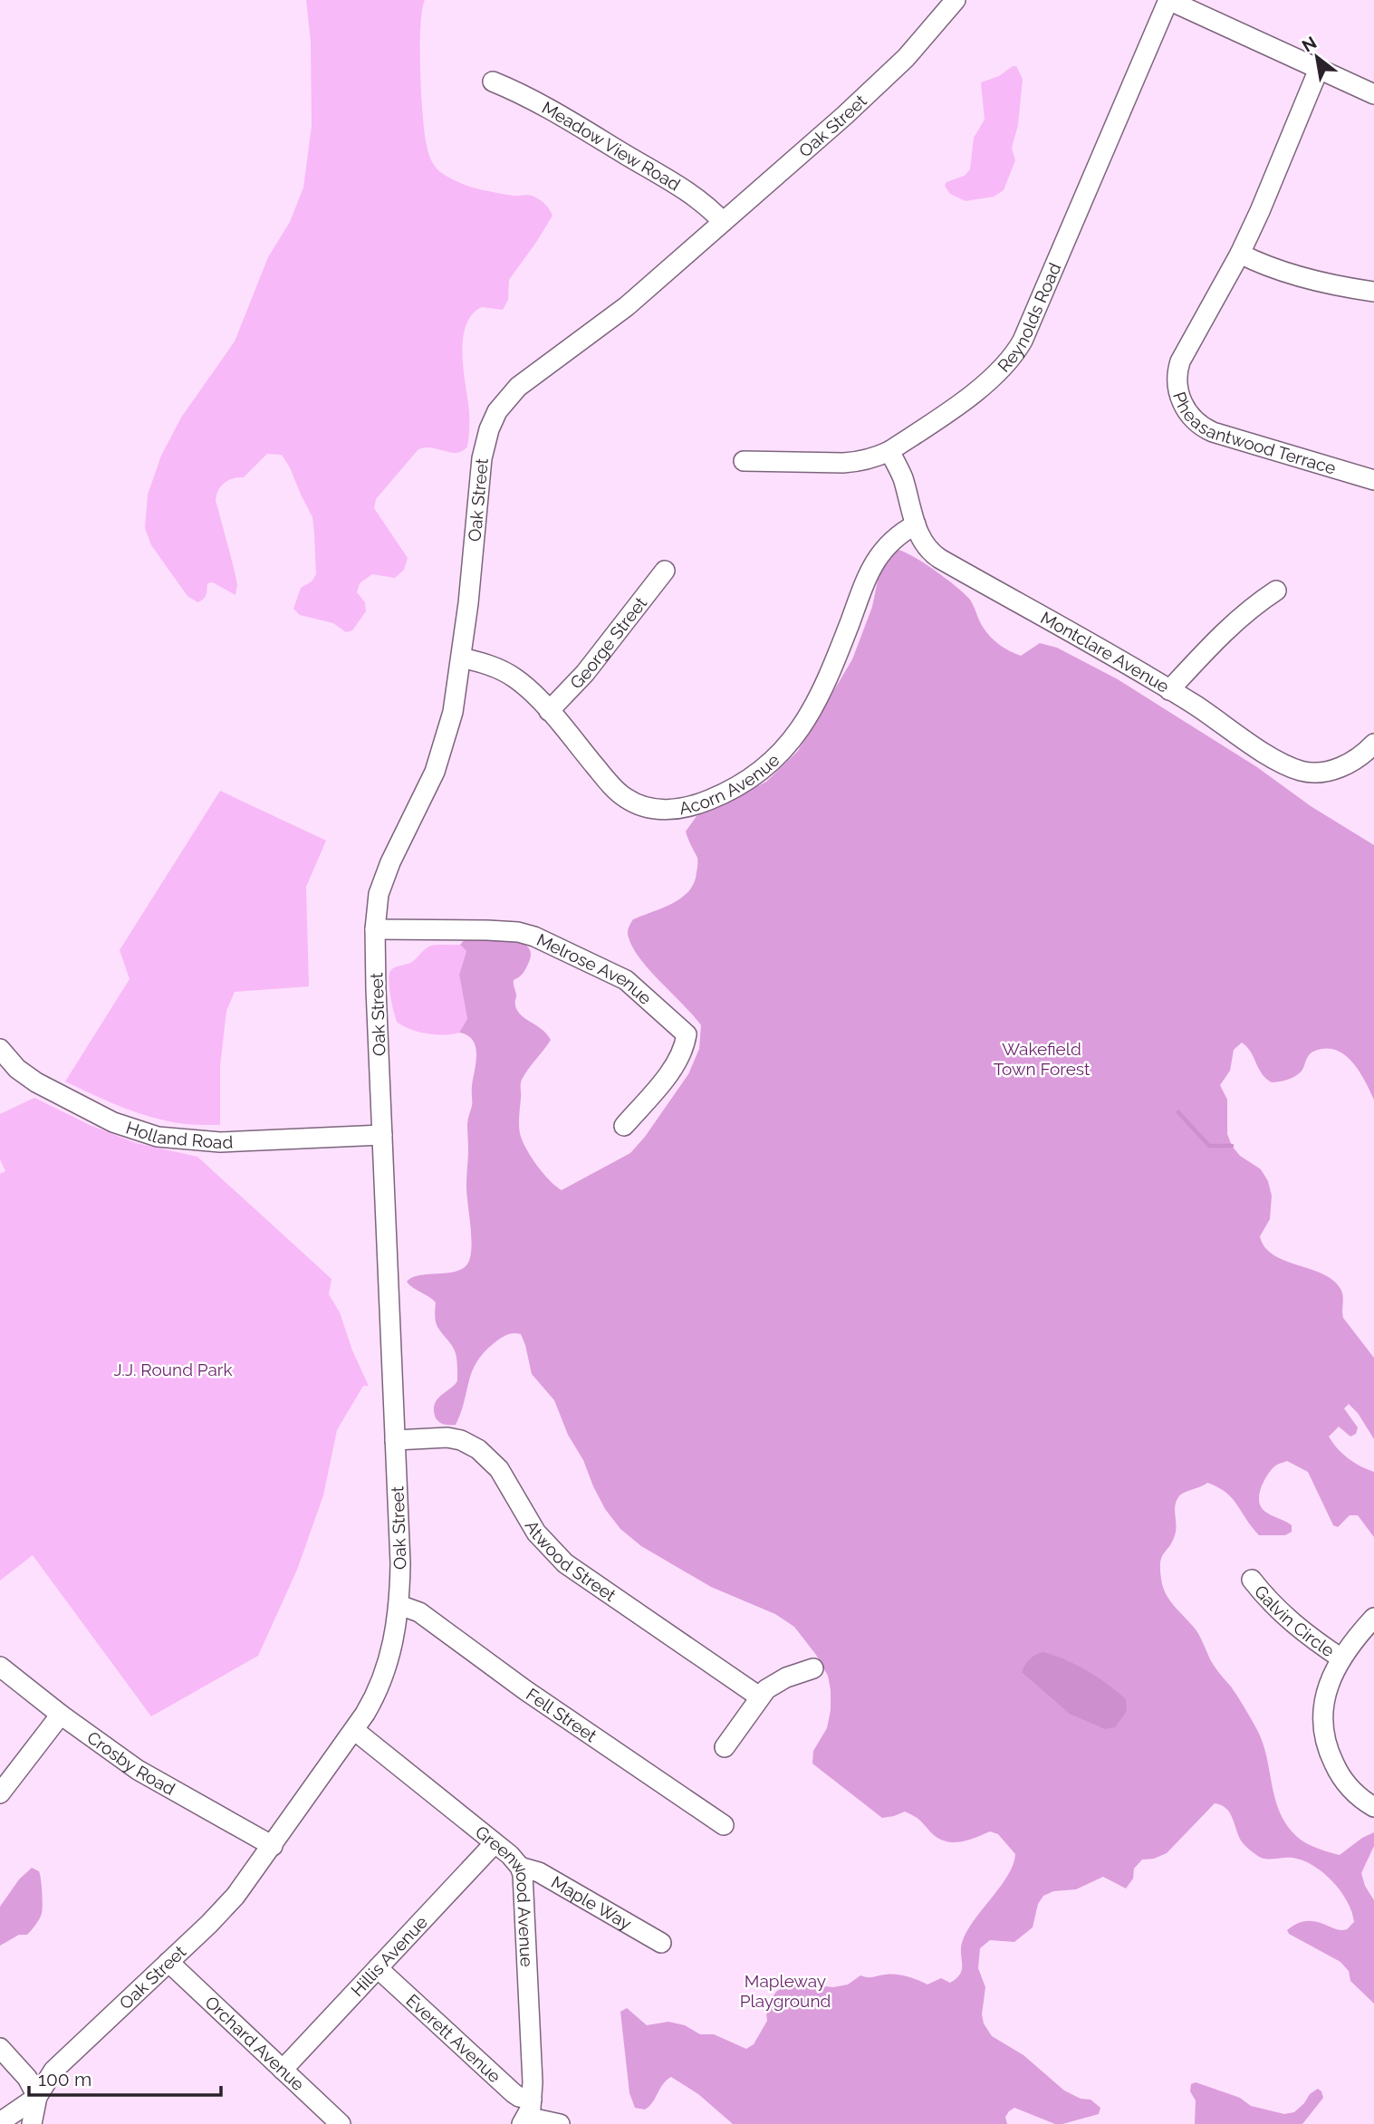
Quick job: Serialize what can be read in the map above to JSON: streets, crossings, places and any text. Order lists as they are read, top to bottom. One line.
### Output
{"streets":{"street":["Oak Street","Meadow View Road","Reynolds Road","Pheasantwood Terrace","George Street","Montclare Avenue","Acorn Avenue","Melrose Avenue","Holland Road","Atwood Street","Galvin Circle","Fell Street","Crosby Road","Greenwood Avenue","Maple Way","Hillis Avenue","Everett Avenue","Orchard Avenue"]},"crossings":[["Oak Street","Meadow View Road"],["Oak Street","Acorn Avenue"],["Oak Street","Melrose Avenue"],["Oak Street","Holland Road"],["Oak Street","Atwood Street"],["Oak Street","Fell Street"],["Oak Street","Crosby Road"],["Oak Street","Greenwood Avenue"],["Oak Street","Orchard Avenue"],["Reynolds Road","Montclare Avenue"],["George Street","Acorn Avenue"],["Montclare Avenue","Acorn Avenue"],["Greenwood Avenue","Maple Way"],["Greenwood Avenue","Hillis Avenue"],["Greenwood Avenue","Everett Avenue"],["Hillis Avenue","Everett Avenue"],["Hillis Avenue","Orchard Avenue"]],"parks":["Wakefield Town Forest","J.J. Round Park","Mapleway Playground"],"scale_bar":"100 m","north":"top left"}
